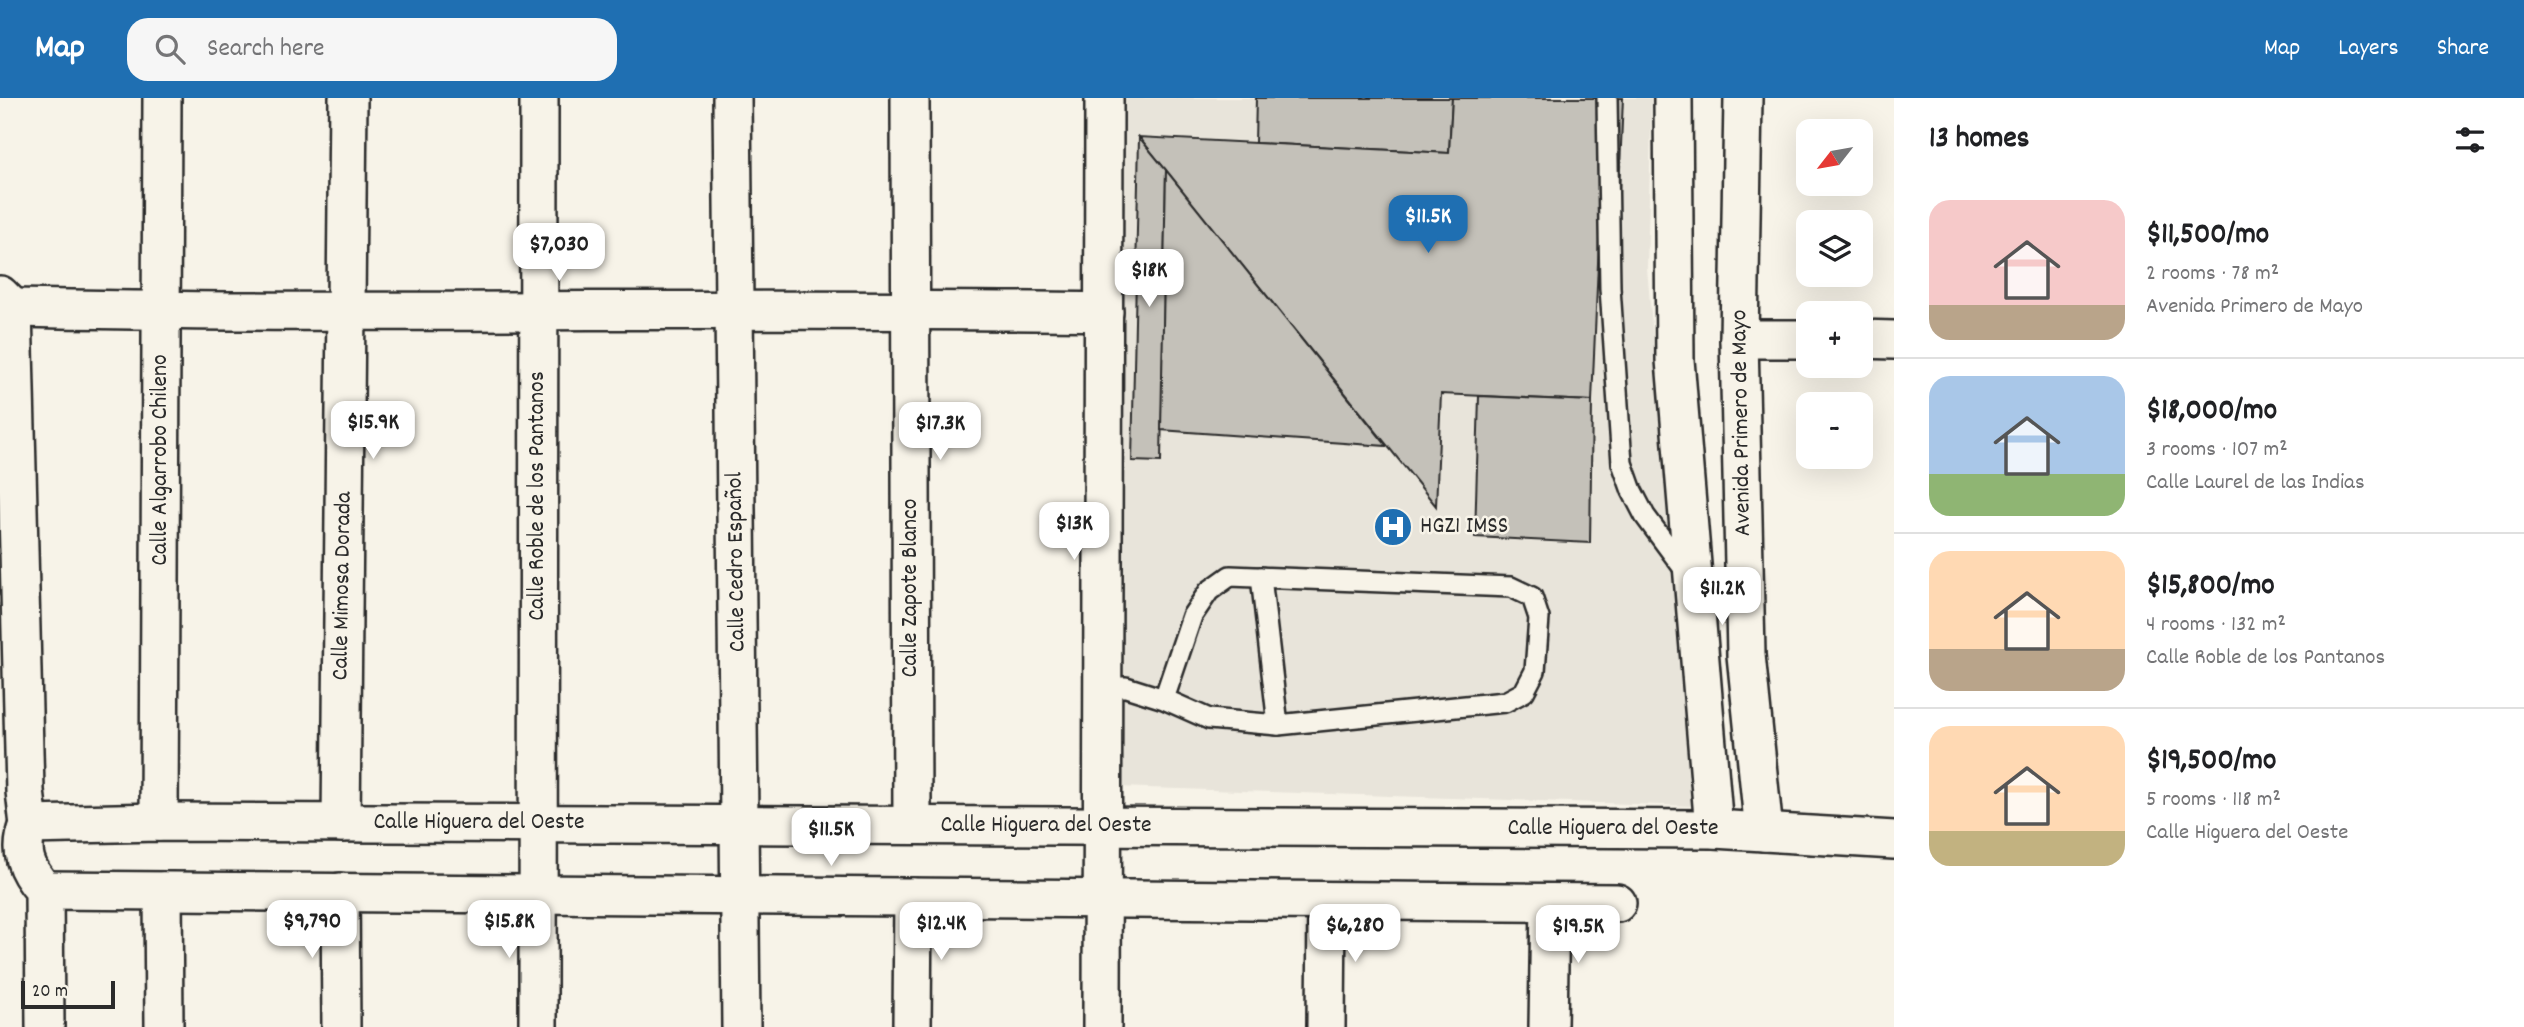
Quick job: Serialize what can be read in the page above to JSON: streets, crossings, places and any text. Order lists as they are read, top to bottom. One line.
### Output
{"streets":{"street":["Avenida Primero de Mayo","Calle Algarrobo Chileno","Calle Roble de los Pantanos","Calle Cedro Español","Calle Mimosa Dorada","Calle Zapote Blanco","Calle Higuera del Oeste"]},"crossings":[["Avenida Primero de Mayo","Calle Higuera del Oeste"],["Calle Algarrobo Chileno","Calle Higuera del Oeste"],["Calle Roble de los Pantanos","Calle Higuera del Oeste"],["Calle Cedro Español","Calle Higuera del Oeste"],["Calle Mimosa Dorada","Calle Higuera del Oeste"],["Calle Zapote Blanco","Calle Higuera del Oeste"]],"places":{"hospital":["HGZ1 IMSS"]},"scale_bar":"20 m","north":"bottom left","page":{"header":"Map","search":"Search here","nav":["Map","Layers","Share"],"heading":"13 homes","map_buttons":["+","−"],"list":[{"name":"$11,500/mo","note":"2 rooms · 78 m² · Avenida Primero de Mayo"},{"name":"$18,000/mo","note":"3 rooms · 107 m² · Calle Laurel de las Indias"},{"name":"$15,800/mo","note":"4 rooms · 132 m² · Calle Roble de los Pantanos"},{"name":"$19,500/mo","note":"5 rooms · 118 m² · Calle Higuera del Oeste"}],"price":["$11.5K","$7,030","$18K","$15.9K","$17.3K","$13K","$11.2K","$11.5K","$9,790","$15.8K","$12.4K","$6,280","$19.5K"],"scale":"20 m"}}
